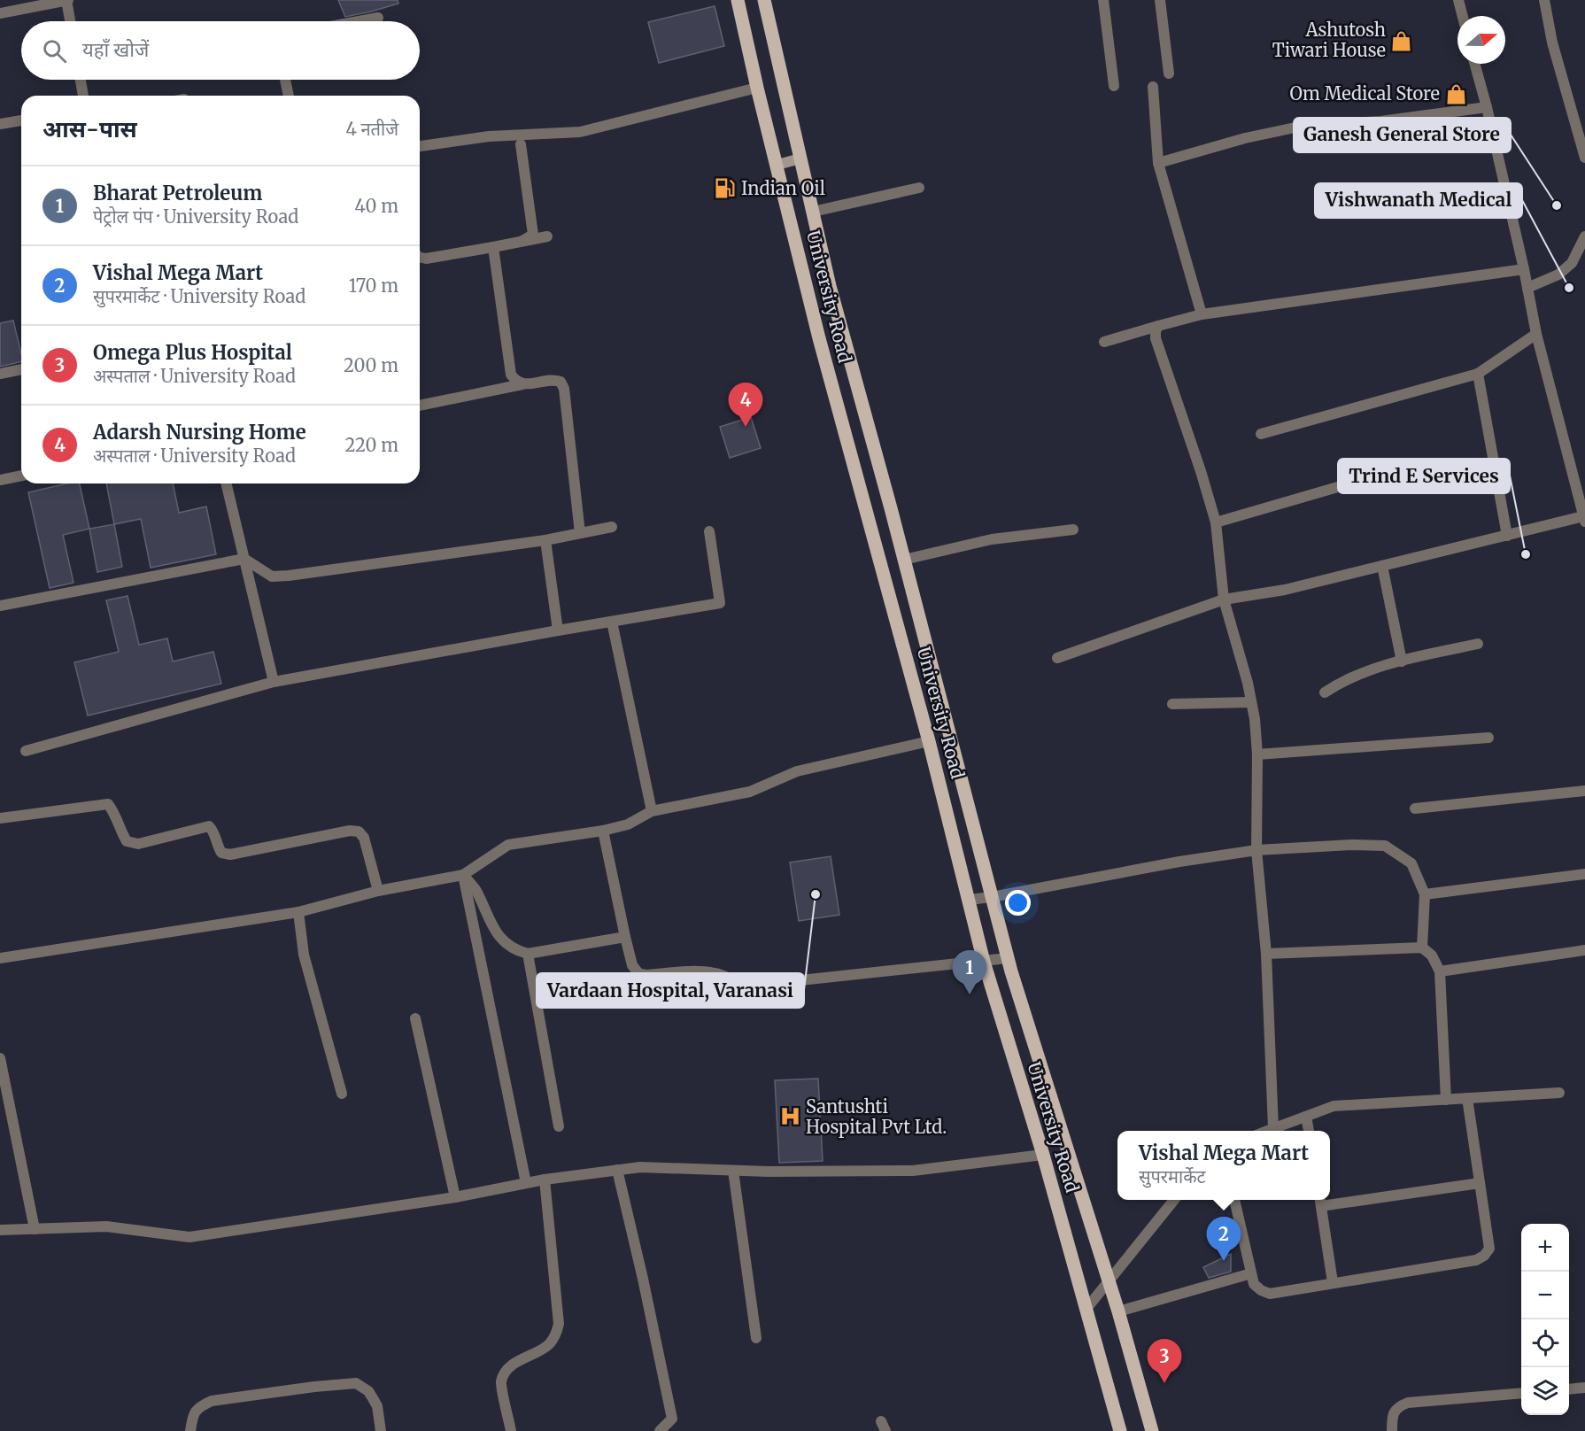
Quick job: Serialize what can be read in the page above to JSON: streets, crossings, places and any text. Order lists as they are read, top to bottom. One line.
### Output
{"streets":{"main road":["University Road"]},"places":{"shop":["Ashutosh Tiwari House","Om Medical Store"],"fuel station":["Indian Oil"],"other":["Ganesh General Store","Vishwanath Medical","Trind E Services","Vardaan Hospital, Varanasi"],"hospital":["Santushti Hospital Pvt Ltd."]},"north":"right","page":{"search":"यहाँ खोजें","heading":["आस-पास","4 नतीजे"],"list":[{"mark":"1","name":"Bharat Petroleum","note":"पेट्रोल पंप · University Road","value":"40 m"},{"mark":"2","name":"Vishal Mega Mart","note":"सुपरमार्केट · University Road","value":"170 m"},{"mark":"3","name":"Omega Plus Hospital","note":"अस्पताल · University Road","value":"200 m"},{"mark":"4","name":"Adarsh Nursing Home","note":"अस्पताल · University Road","value":"220 m"}],"pins":["4","1","2","3"],"popup":["Vishal Mega Mart","सुपरमार्केट"],"map_buttons":["+","−"]}}
